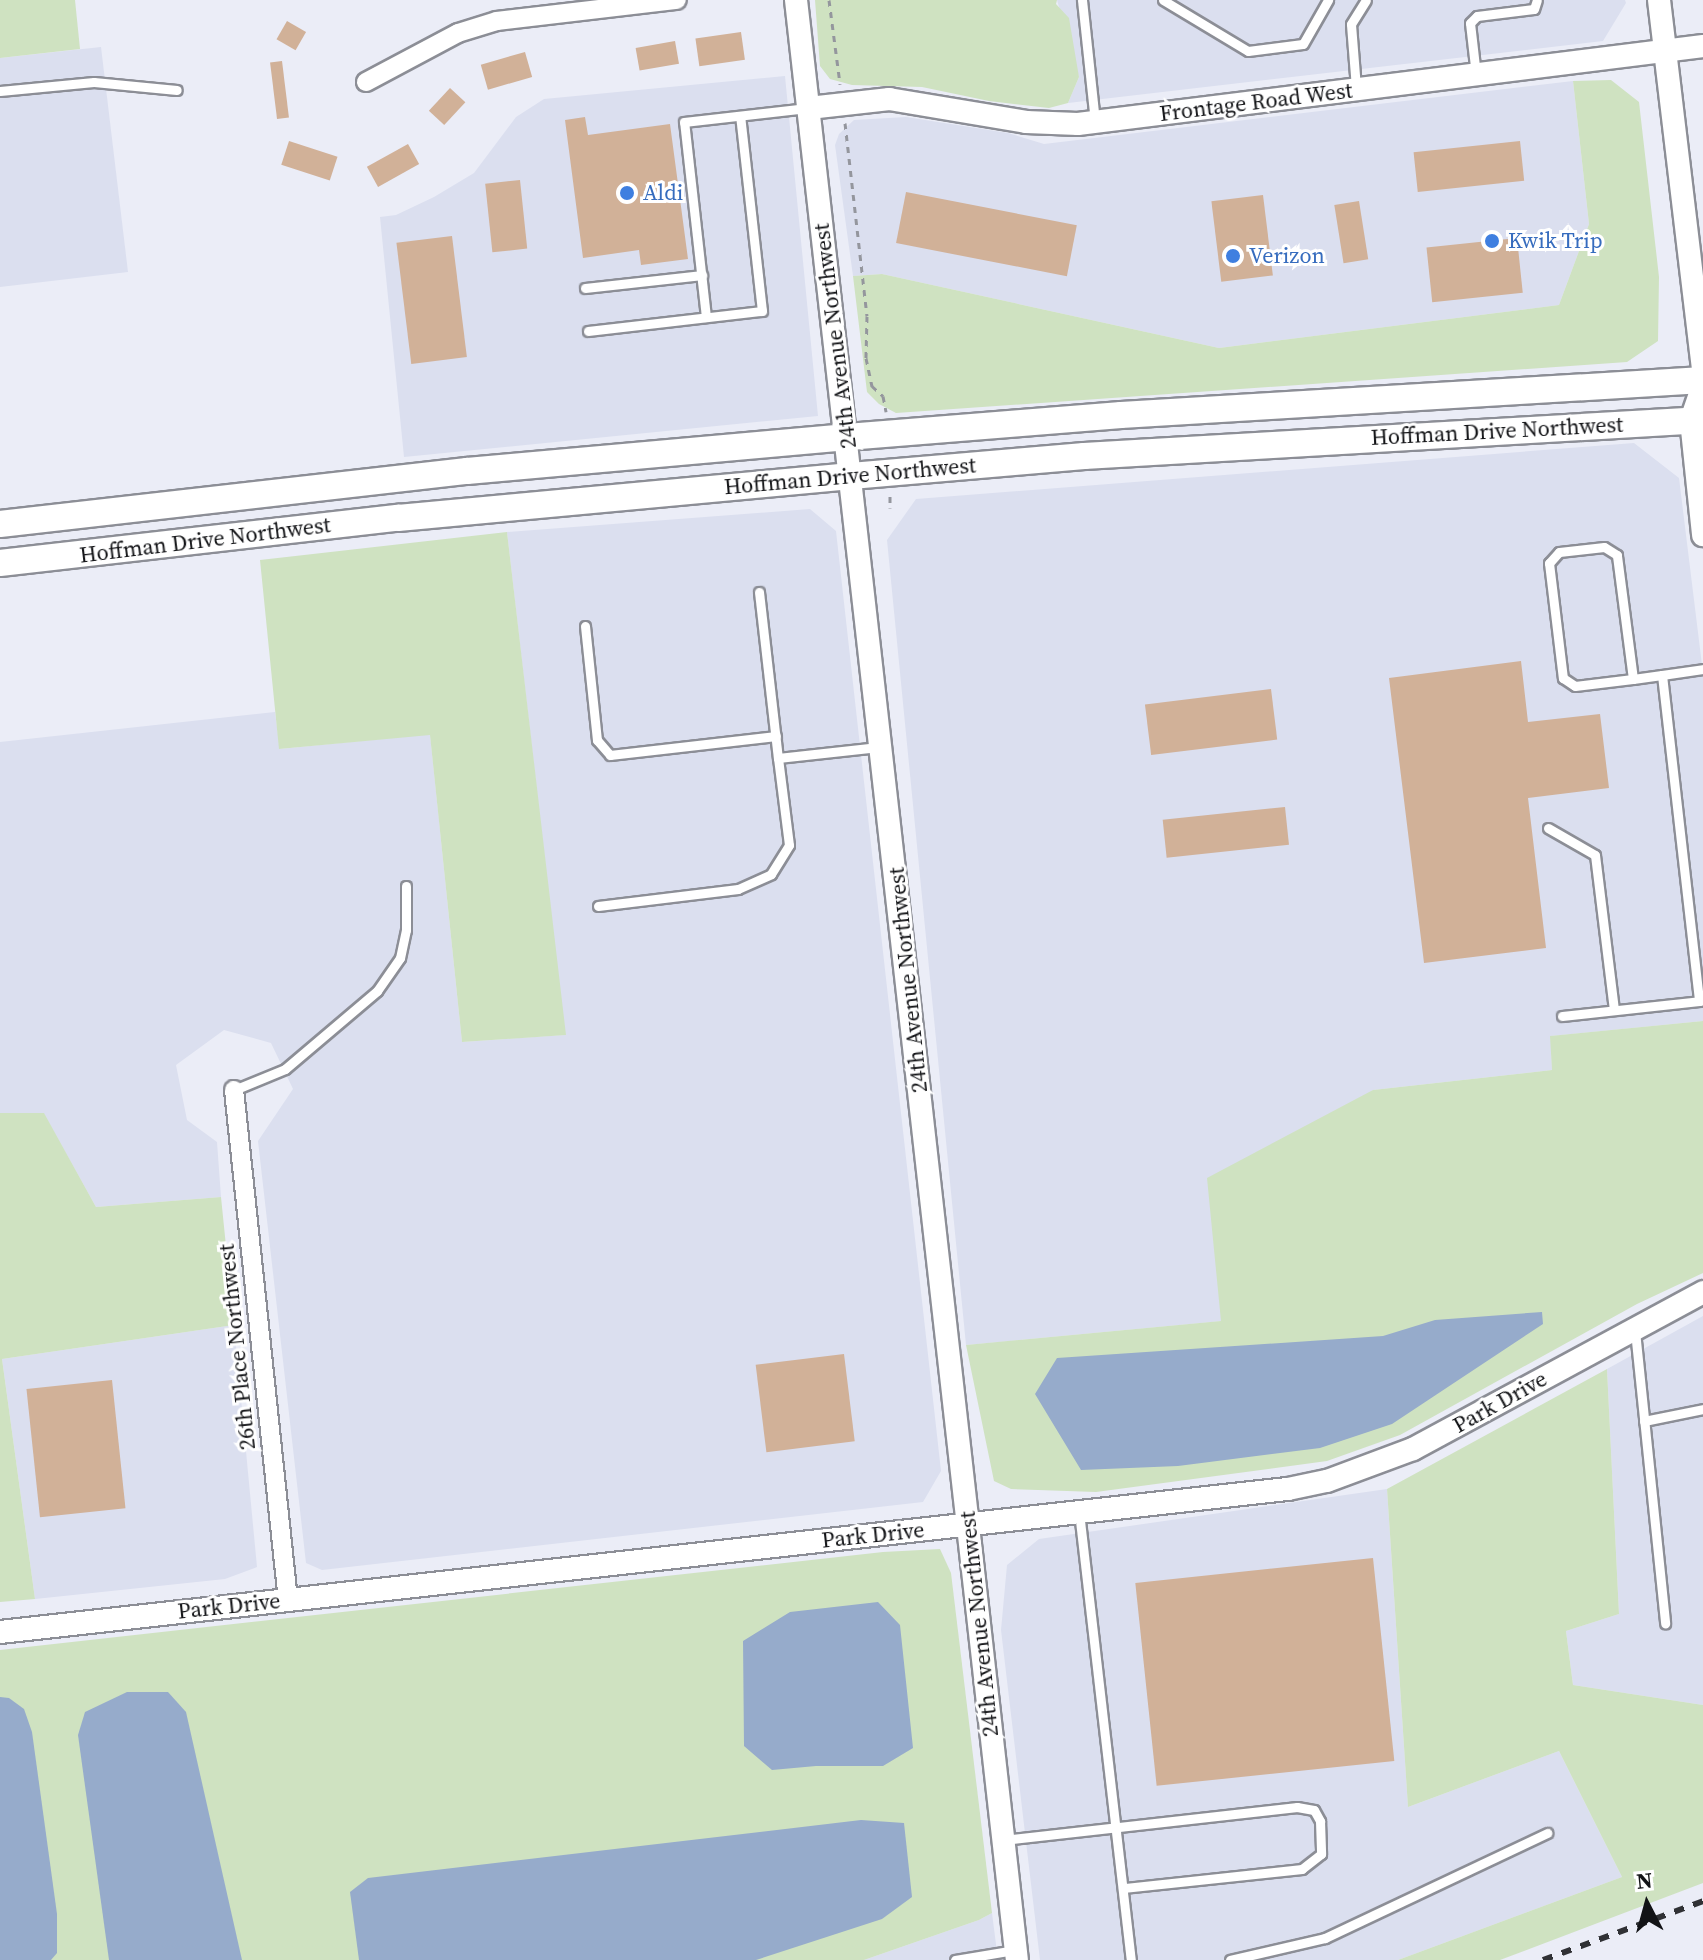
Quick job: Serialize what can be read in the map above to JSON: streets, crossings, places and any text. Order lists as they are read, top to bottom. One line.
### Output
{"streets":{"main road":["Hoffman Drive Northwest"],"street":["Frontage Road West","24th Avenue Northwest","26th Place Northwest","Park Drive"]},"crossings":[["Frontage Road West","24th Avenue Northwest"],["24th Avenue Northwest","Hoffman Drive Northwest"],["24th Avenue Northwest","Park Drive"],["26th Place Northwest","Park Drive"]],"places":["Aldi","Kwik Trip","Verizon"],"north":"top"}
